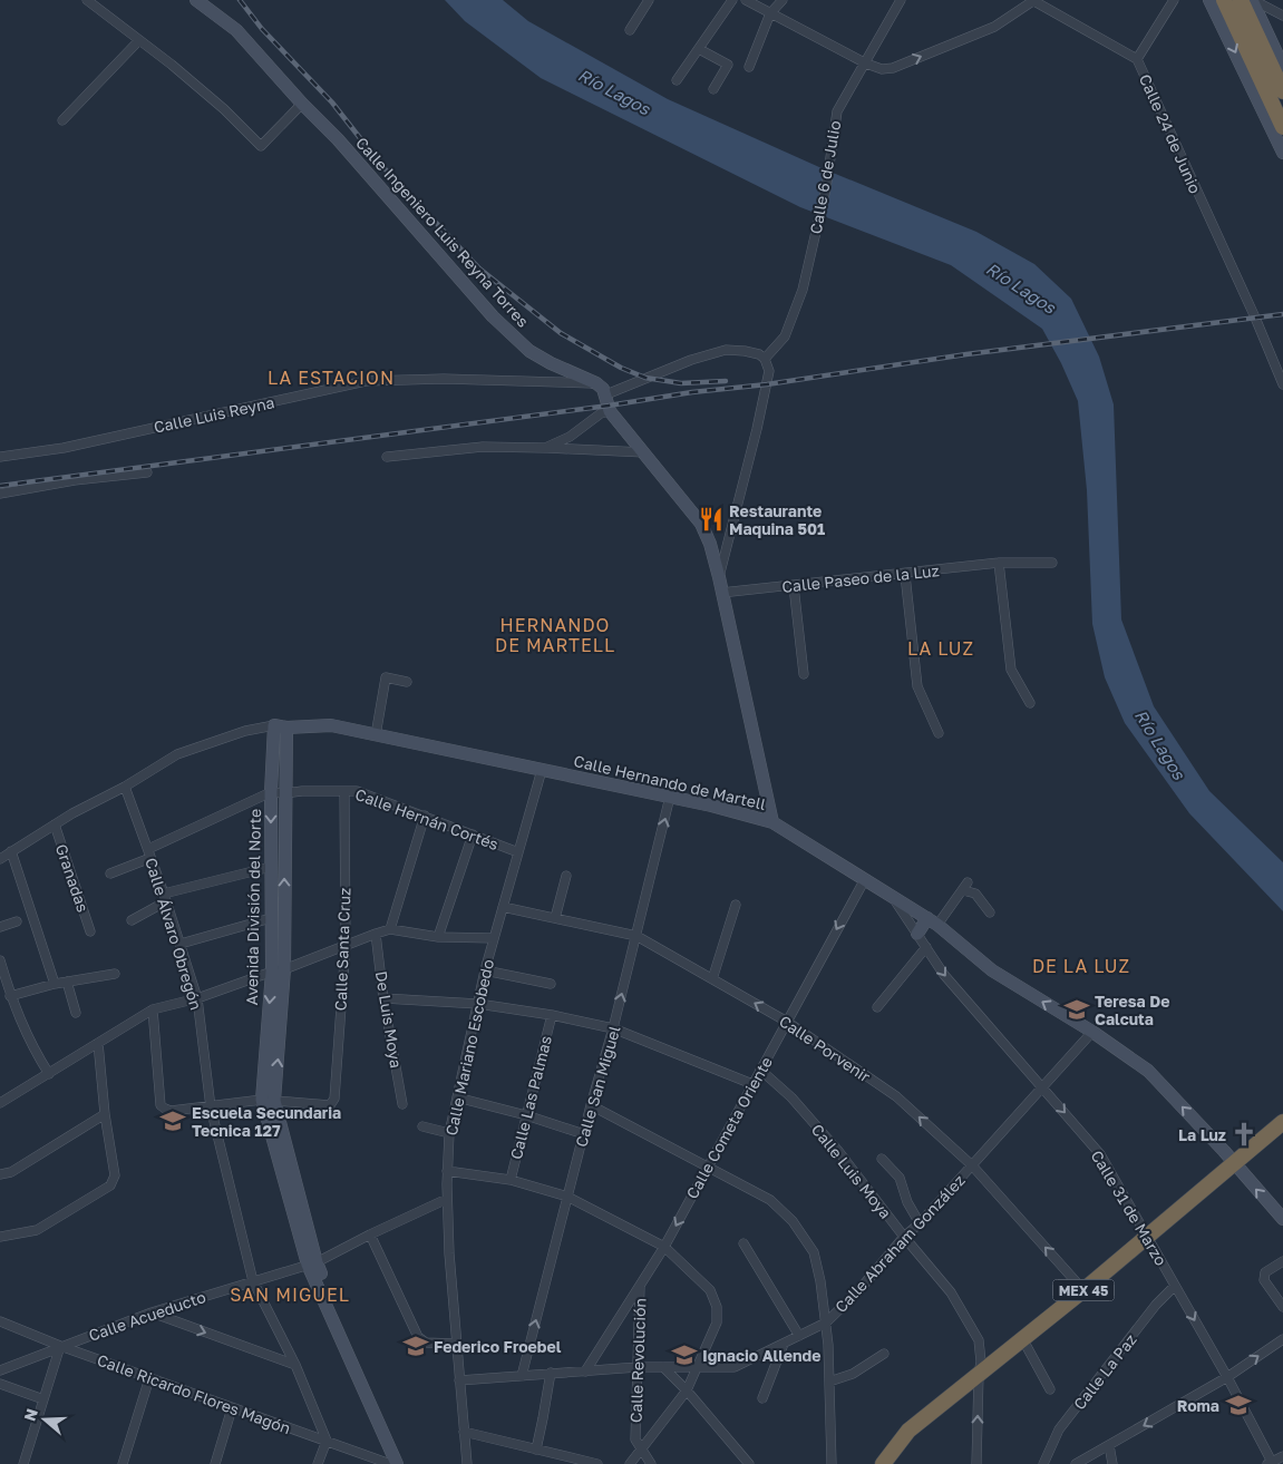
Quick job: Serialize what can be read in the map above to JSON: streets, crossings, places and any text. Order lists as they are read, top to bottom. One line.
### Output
{"streets":{"highway":["MEX 45"],"street":["Calle 24 de Junio","Calle 6 de Julio","Calle Ingeniero Luis Reyna Torres","Calle Luis Reyna","Calle Paseo de la Luz","Calle Hernando de Martell","Calle Hernán Cortés","Granadas","Avenida División del Norte","Calle Álvaro Obregón","Calle Santa Cruz","De Luis Moya","Calle Mariano Escobedo","Calle Porvenir","Calle San Miguel","Calle Las Palmas","Calle Cometa Oriente","Calle Luis Moya","Calle 31 de Marzo","Calle Abraham González","Calle Acueducto","Calle Revolución","Calle La Paz","Calle Ricardo Flores Magón"]},"crossings":[["Calle Ingeniero Luis Reyna Torres","Calle Luis Reyna"],["Calle Hernando de Martell","Granadas"],["Calle Hernando de Martell","Avenida División del Norte"],["Calle Hernando de Martell","Calle Álvaro Obregón"],["Calle Hernando de Martell","Calle Mariano Escobedo"],["Calle Hernando de Martell","Calle San Miguel"],["Calle Hernando de Martell","Calle Cometa Oriente"],["Calle Hernando de Martell","Calle 31 de Marzo"],["Calle Hernando de Martell","Calle Abraham González"],["Calle Hernando de Martell","MEX 45"],["Calle Hernán Cortés","Avenida División del Norte"],["Calle Hernán Cortés","Calle Santa Cruz"],["Calle Hernán Cortés","Calle Mariano Escobedo"],["Avenida División del Norte","Calle Santa Cruz"],["Avenida División del Norte","Calle Acueducto"],["Calle Álvaro Obregón","Calle Acueducto"],["Calle Álvaro Obregón","Calle Ricardo Flores Magón"],["Calle Mariano Escobedo","Calle Porvenir"],["Calle Mariano Escobedo","Calle Abraham González"],["Calle Mariano Escobedo","Calle Acueducto"],["Calle Porvenir","Calle San Miguel"],["Calle Porvenir","Calle Cometa Oriente"],["Calle Porvenir","Calle Abraham González"],["Calle Porvenir","MEX 45"],["Calle San Miguel","Calle Abraham González"],["Calle Cometa Oriente","Calle Luis Moya"],["Calle Cometa Oriente","Calle Abraham González"],["Calle Cometa Oriente","Calle Revolución"],["Calle Luis Moya","Calle Abraham González"],["Calle Luis Moya","MEX 45"],["Calle 31 de Marzo","Calle Abraham González"],["Calle 31 de Marzo","MEX 45"],["Calle 31 de Marzo","Calle La Paz"],["Calle Abraham González","Calle Revolución"],["Calle Acueducto","Calle Ricardo Flores Magón"]],"one_way":["Calle Porvenir","Calle San Miguel","Calle Cometa Oriente","Calle 31 de Marzo"],"districts":["LA ESTACION","HERNANDO DE MARTELL","LA LUZ","DE LA LUZ","SAN MIGUEL"],"water":["Río Lagos"],"places":{"restaurant":["Restaurante Maquina 501"],"school or university":["Teresa De Calcuta","Escuela Secundaria Tecnica 127","Federico Froebel","Ignacio Allende","Roma"],"church":["La Luz"]},"north":"left"}
